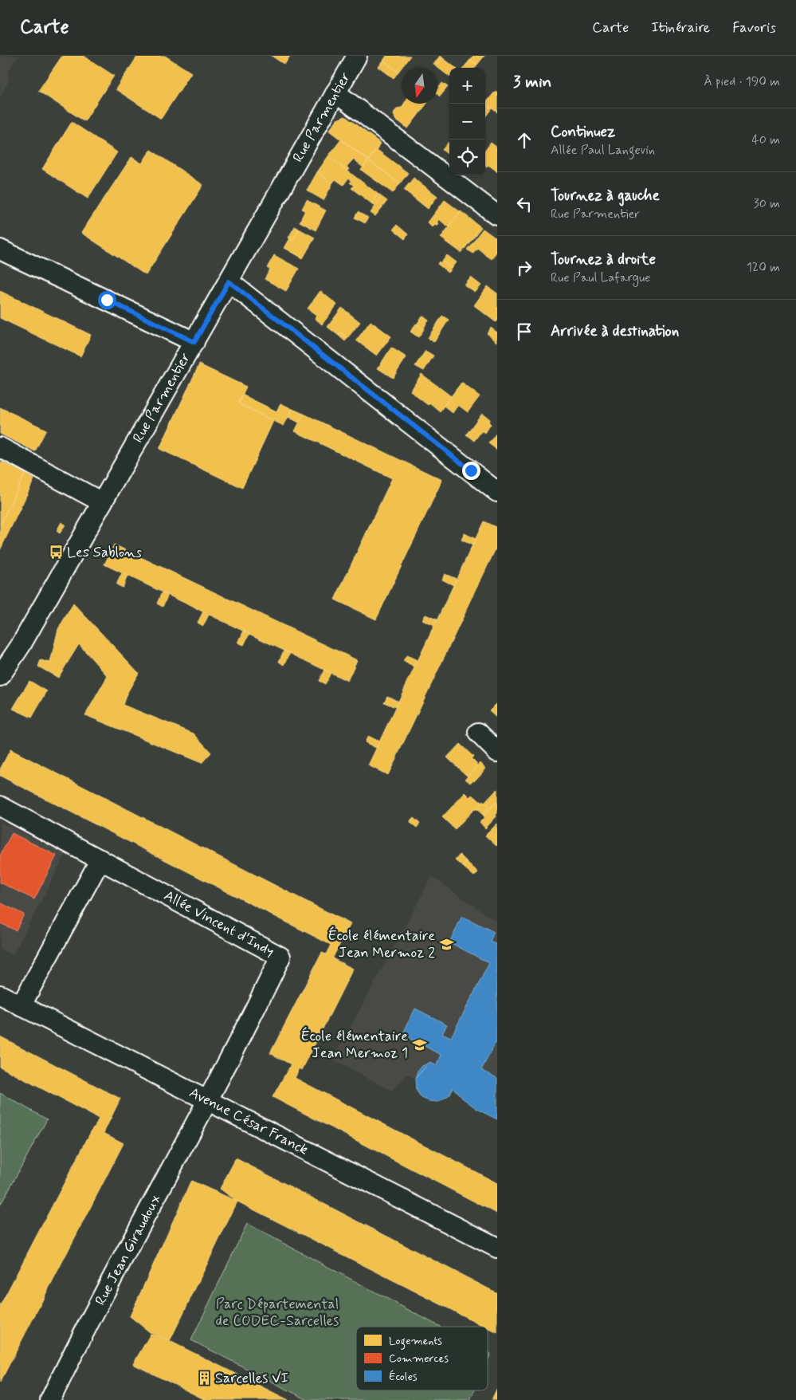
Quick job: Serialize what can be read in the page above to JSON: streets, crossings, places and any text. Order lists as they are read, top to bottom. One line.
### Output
{"streets":{"street":["Rue Parmentier","Allée Vincent d'Indy","Avenue César Franck","Rue Jean Giraudoux"]},"crossings":[["Allée Vincent d'Indy","Avenue César Franck"],["Allée Vincent d'Indy","Rue Jean Giraudoux"],["Avenue César Franck","Rue Jean Giraudoux"]],"parks":["Parc Départemental de CODEC-Sarcelles"],"places":{"bus stop":["Les Sablons"],"school or university":["École élémentaire Jean Mermoz 2","École élémentaire Jean Mermoz 1"],"building":["Sarcelles VI"]},"legend":["Logements","Commerces","Écoles"],"north":"bottom","page":{"header":"Carte","nav":["Carte","Itinéraire","Favoris"],"heading":["3 min","À pied · 190 m"],"map_buttons":["+","−"],"list":[["Continuez","Allée Paul Langevin","40 m"],["Tournez à gauche","Rue Parmentier","30 m"],["Tournez à droite","Rue Paul Lafargue","120 m"],"Arrivée à destination"]}}
